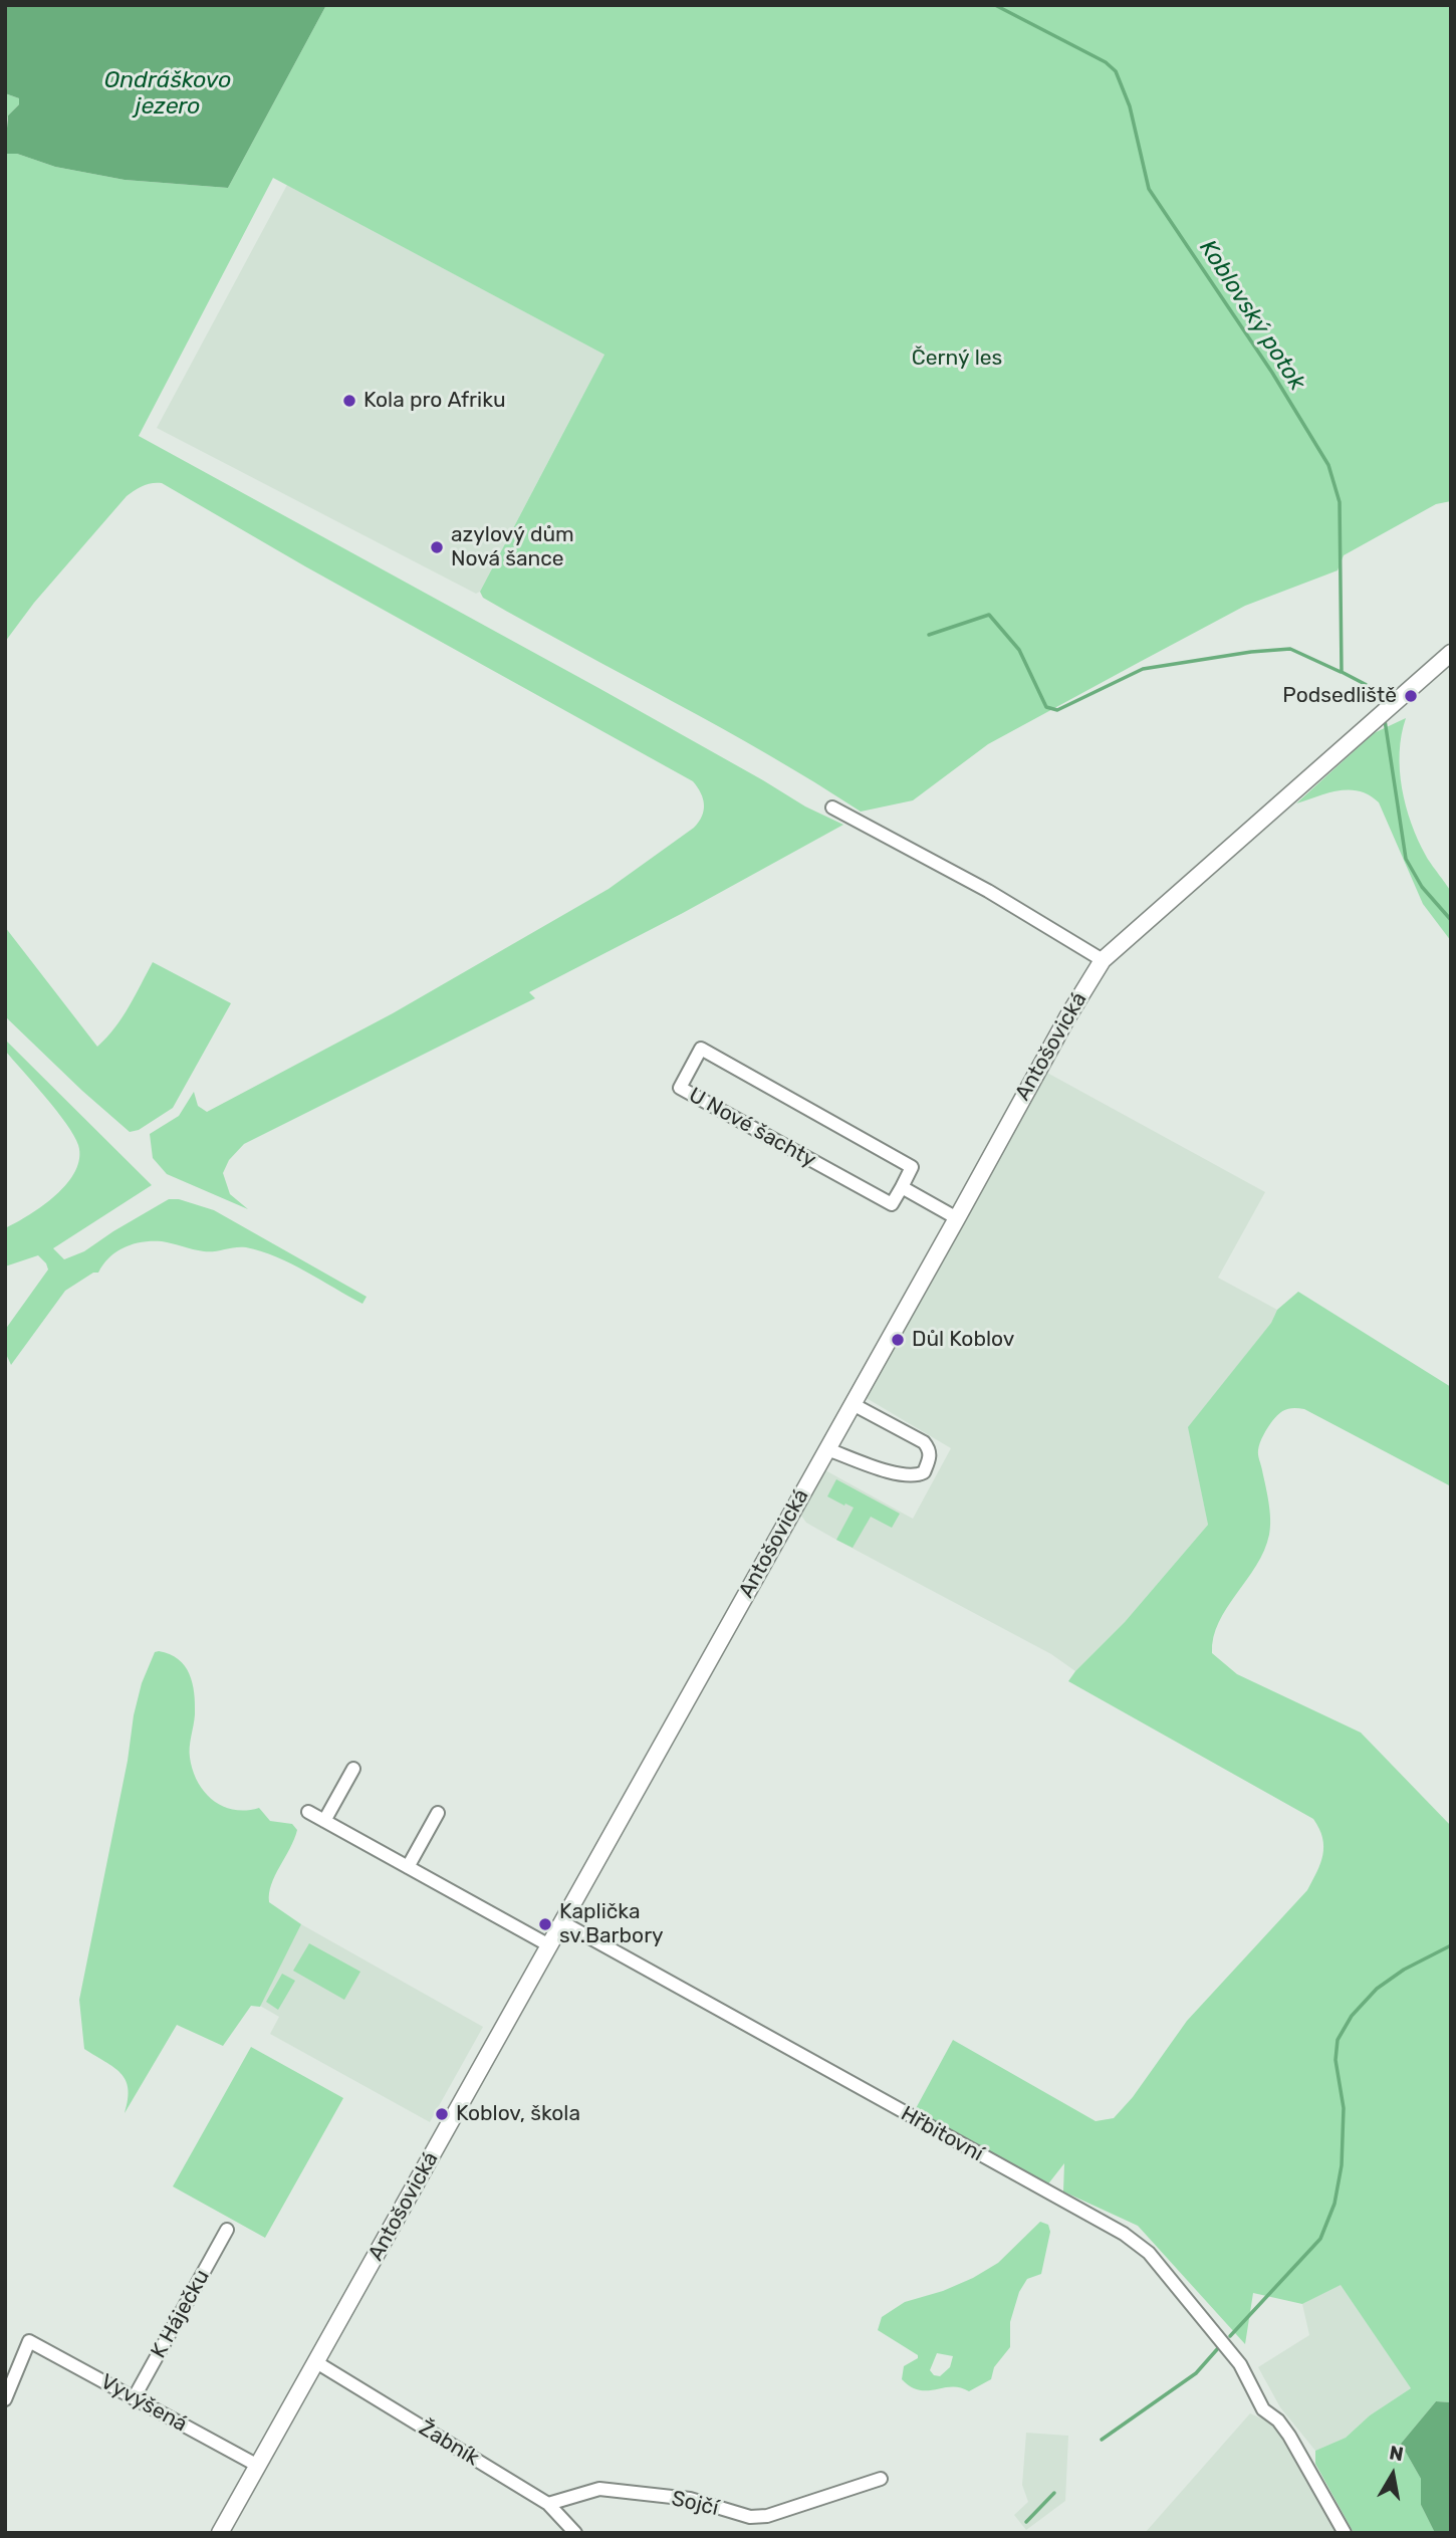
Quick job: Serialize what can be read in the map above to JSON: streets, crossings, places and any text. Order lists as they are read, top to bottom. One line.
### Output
{"streets":{"street":["Antošovická","U Nové šachty","Hřbitovní","K Háječku","Vyvýšená","Žabník","Sojčí"]},"crossings":[["Antošovická","Hřbitovní"],["Antošovická","Vyvýšená"],["Antošovická","Žabník"],["K Háječku","Vyvýšená"],["Žabník","Sojčí"]],"water":["Ondráškovo jezero","Koblovský potok"],"parks":["Černý les"],"places":["Kola pro Afriku","azylový dům Nová šance","Podsedliště","Důl Koblov","Kaplička sv.Barbory","Koblov, škola"],"north":"top"}
